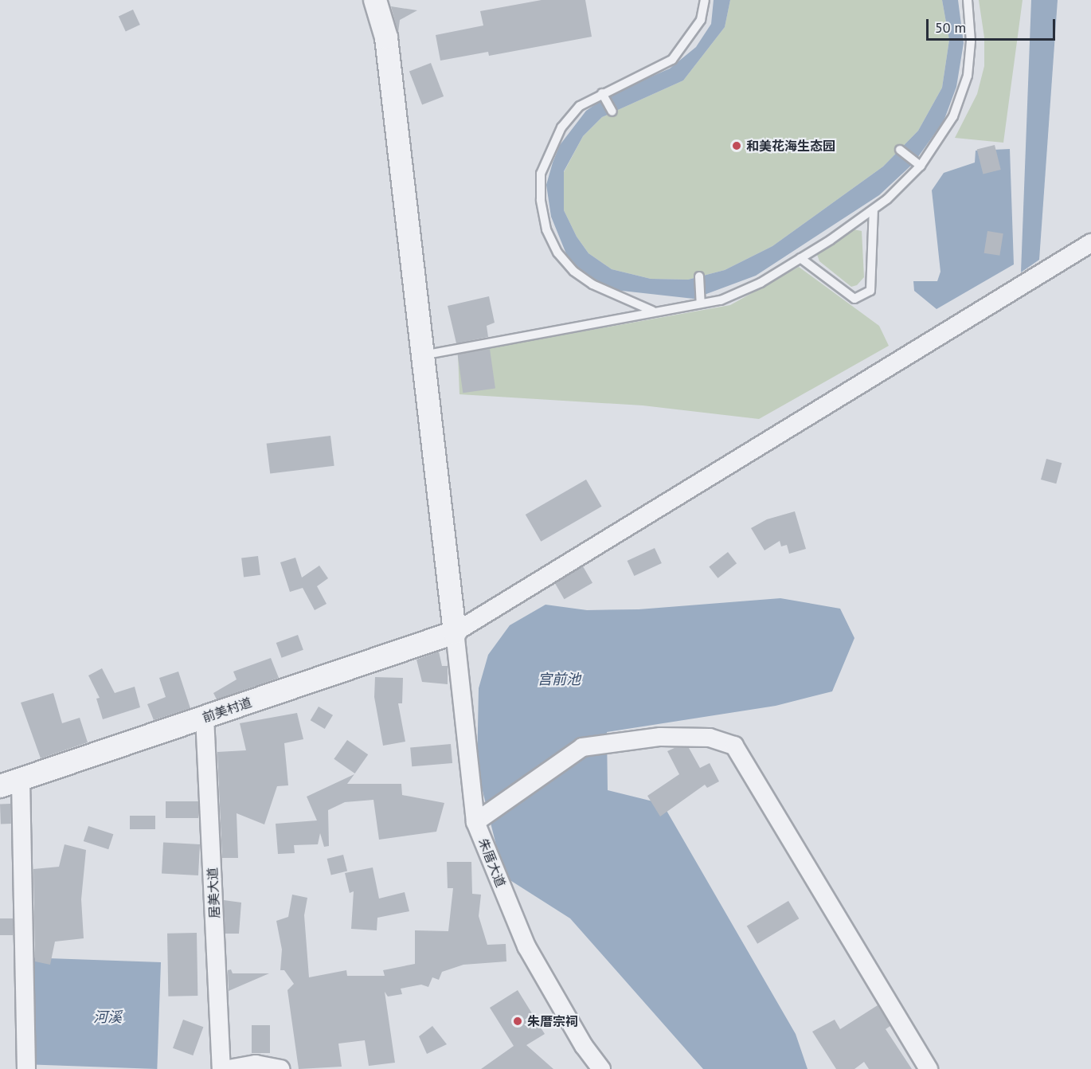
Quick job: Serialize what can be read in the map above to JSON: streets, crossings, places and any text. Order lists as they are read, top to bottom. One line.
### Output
{"streets":{"street":["前美村道","朱厝大道","居美大道"]},"crossings":[["前美村道","朱厝大道"],["前美村道","居美大道"]],"water":["宫前池","河溪"],"places":["和美花海生态园","朱厝宗祠"],"scale_bar":"50 m"}
